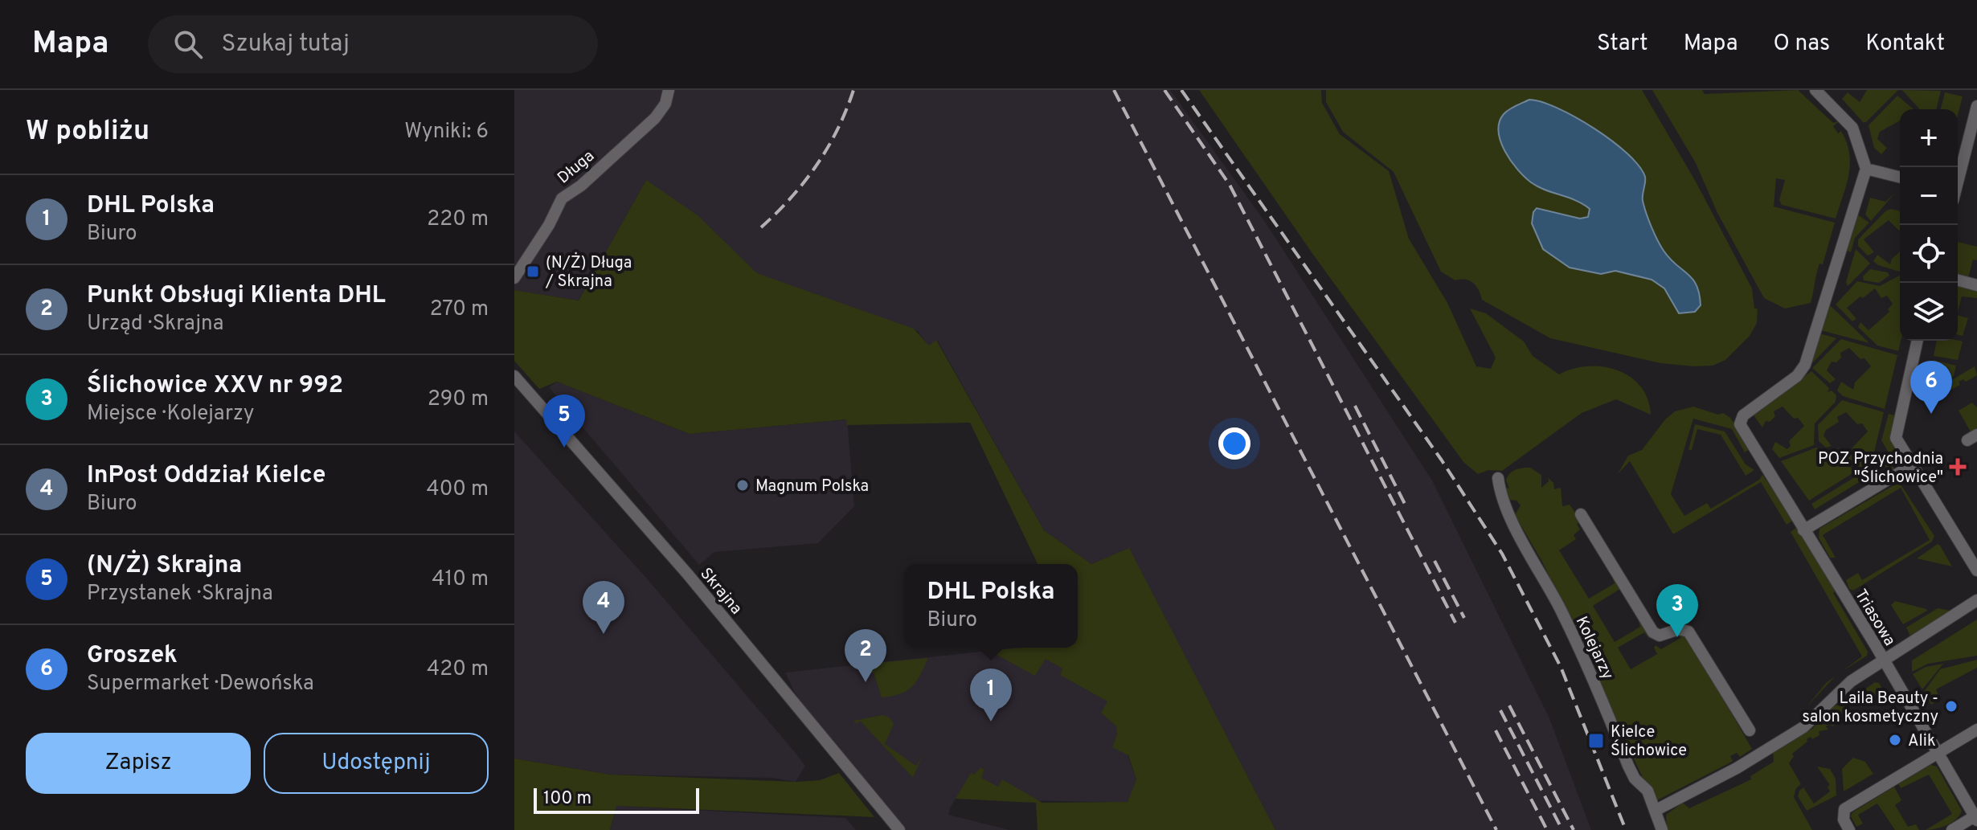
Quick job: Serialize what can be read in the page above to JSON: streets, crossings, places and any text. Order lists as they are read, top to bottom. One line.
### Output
{"streets":{"street":["Długa","Skrajna","Triasowa","Kolejarzy"]},"places":{"transit":["(N/Ż) Długa / Skrajna","Kielce Ślichowice"],"health":["POZ Przychodnia \"Ślichowice\""],"other":["Magnum Polska","Laila Beauty - salon kosmetyczny","Alik"]},"scale_bar":"100 m","page":{"header":"Mapa","search":"Szukaj tutaj","nav":["Start","Mapa","O nas","Kontakt"],"heading":["W pobliżu","Wyniki: 6"],"map_buttons":["+","−"],"list":[{"mark":"1","name":"DHL Polska","note":"Biuro","value":"220 m"},{"mark":"2","name":"Punkt Obsługi Klienta DHL","note":"Urząd · Skrajna","value":"270 m"},{"mark":"3","name":"Ślichowice XXV nr 992","note":"Miejsce · Kolejarzy","value":"290 m"},{"mark":"4","name":"InPost Oddział Kielce","note":"Biuro","value":"400 m"},{"mark":"5","name":"(N/Ż) Skrajna","note":"Przystanek · Skrajna","value":"410 m"},{"mark":"6","name":"Groszek","note":"Supermarket · Dewońska","value":"420 m"}],"pins":["6","5","4","3","2","1"],"popup":["DHL Polska","Biuro"],"buttons":["Zapisz","Udostępnij"],"scale":"100 m"}}
